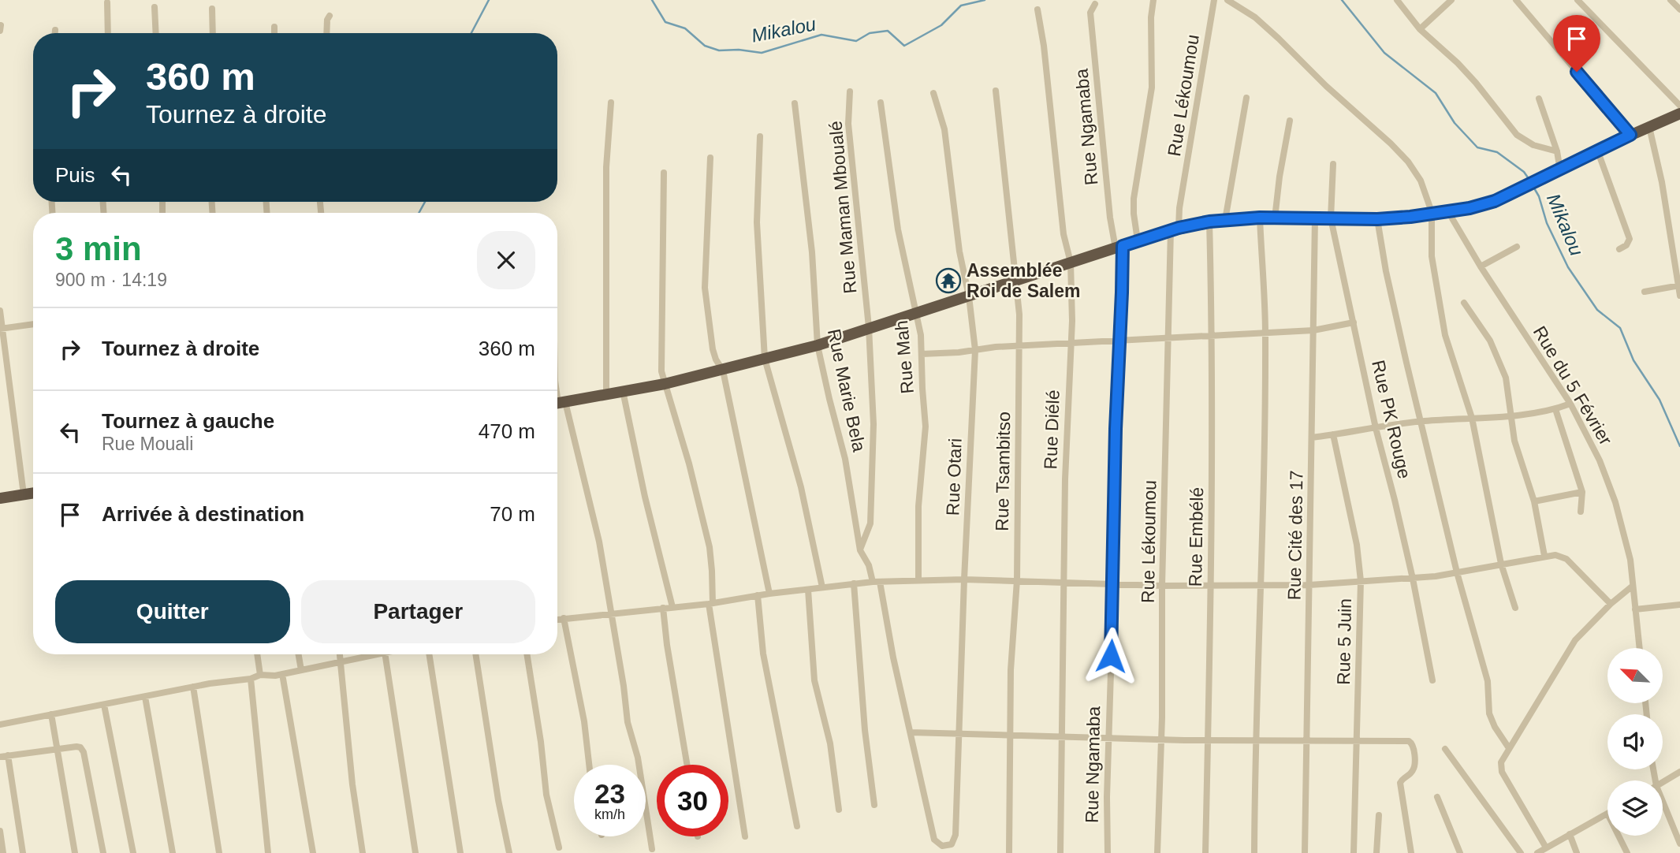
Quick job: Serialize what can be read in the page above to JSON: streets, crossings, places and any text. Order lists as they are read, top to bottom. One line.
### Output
{"streets":{"street":["Rue Lékoumou","Rue Ngamaba","Rue Maman Mboualé","Rue Mah","Rue du 5 Février","Rue Marie Bela","Rue PK Rouge","Rue Diélé","Rue Tsambitso","Rue Otari","Rue Cité des 17","Rue Embélé","Rue 5 Juin"]},"crossings":[["Rue Maman Mboualé","Rue Marie Bela"],["Rue Marie Bela","Rue Otari"]],"water":["Mikalou"],"places":{"temple":["Assemblée Roi de Salem"]},"north":"top left","page":{"turn":["360 m","Tournez à droite"],"then":"Puis","heading":["3 min","900 m · 14:19"],"list":[{"name":"Tournez à droite","value":"360 m"},{"name":"Tournez à gauche","note":"Rue Mouali","value":"470 m"},{"name":"Arrivée à destination","value":"70 m"}],"buttons":["Quitter","Partager"],"speed":"23 km/h","limit":"30"}}
